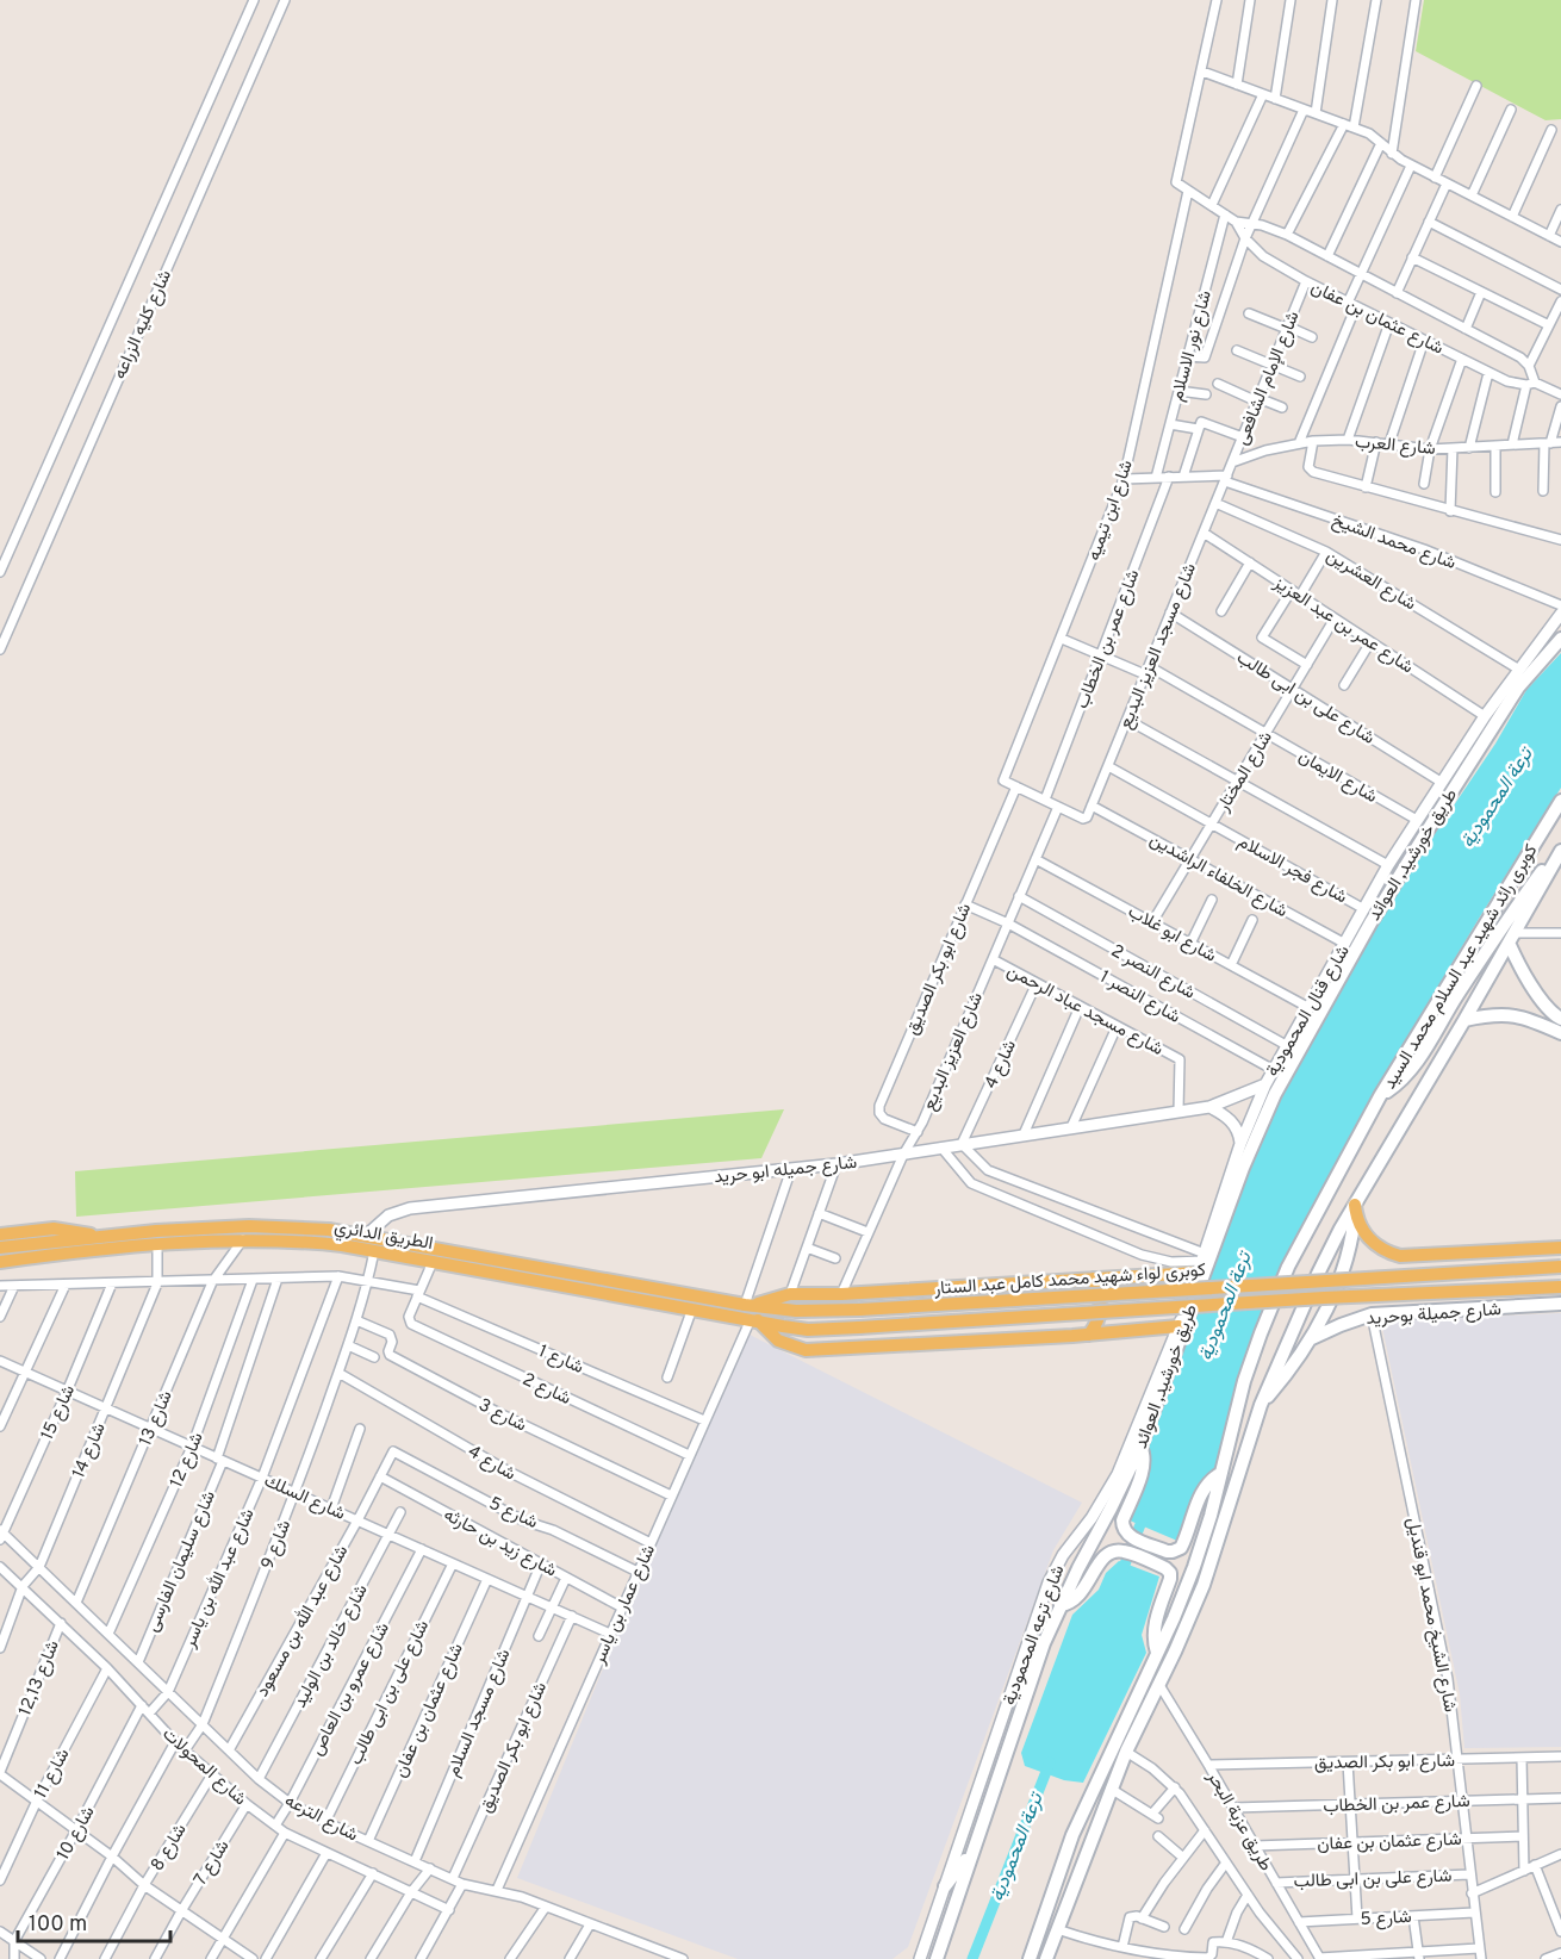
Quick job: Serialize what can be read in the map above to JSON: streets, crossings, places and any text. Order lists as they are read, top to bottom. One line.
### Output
{"streets":{"main road":["طريق خورشيد, العوائد","كوبرى رائد شهيد عبد السلام محمد السيد","الطريق الدائري","كوبرى لواء شهيد محمد كامل عبد الستار","شارع جميلة بوحريد"],"street":["شارع عثمان بن عفان","شارع كليه الزراعه","شارع نور الاسلام","شارع الإمام الشافعى","شارع العرب","شارع ابن تيميه","شارع محمد الشيخ","شارع العشرين","شارع عمر بن عبد العزيز","شارع عمر بن الخطاب","شارع مسجد العزيز البديع","شارع على بن ابى طالب","شارع المختار","شارع الايمان","شارع فجر الاسلام","شارع الخلفاء الراشدين","شارع ابو غلاب","شارع ابو بكر الصديق","شارع النصر 2","شارع النصر 1","شارع مسجد عباد الرحمن","شارع قنال المحمودية","شارع العزيز البديع","شارع 4","شارع جميله ابو حريد","شارع 1","شارع 2","شارع 15","شارع 3","شارع 13","شارع 14","شارع 12","شارع السلك","شارع 5","شارع زيد بن حارثه","شارع 9","شارع سليمان الفارسى","شارع عبد الله بن ياسر","شارع عمار بن ياسر","شارع الشيخ محمد ابو قنديل","شارع عبد الله بن مسعود","شارع ترعه المحمودية","شارع خالد بن الوليد","شارع 12,13","شارع عمرو بن العاص","شارع مسجد السلام","شارع المحولات","شارع 11","شارع الترعه","طريق عزبة البحر","شارع 10","شارع 8","شارع 7"]},"crossings":[["شارع عثمان بن عفان","شارع نور الاسلام"],["شارع عثمان بن عفان","شارع الإمام الشافعى"],["شارع عثمان بن عفان","شارع ابن تيميه"],["شارع عثمان بن عفان","شارع السلك"],["شارع عثمان بن عفان","شارع الشيخ محمد ابو قنديل"],["شارع عثمان بن عفان","شارع الترعه"],["شارع عثمان بن عفان","طريق عزبة البحر"],["شارع الإمام الشافعى","شارع العرب"],["شارع الإمام الشافعى","شارع محمد الشيخ"],["شارع الإمام الشافعى","شارع مسجد العزيز البديع"],["شارع ابن تيميه","شارع الايمان"],["شارع ابن تيميه","شارع ابو بكر الصديق"],["شارع محمد الشيخ","شارع مسجد العزيز البديع"],["شارع العشرين","شارع مسجد العزيز البديع"],["شارع العشرين","شارع قنال المحمودية"],["شارع عمر بن عبد العزيز","شارع مسجد العزيز البديع"],["شارع عمر بن عبد العزيز","شارع المختار"],["شارع عمر بن عبد العزيز","شارع قنال المحمودية"],["شارع عمر بن الخطاب","شارع الايمان"],["شارع عمر بن الخطاب","شارع الشيخ محمد ابو قنديل"],["شارع عمر بن الخطاب","طريق عزبة البحر"],["شارع مسجد العزيز البديع","شارع على بن ابى طالب"],["شارع مسجد العزيز البديع","شارع الايمان"],["شارع مسجد العزيز البديع","شارع فجر الاسلام"],["شارع مسجد العزيز البديع","شارع الخلفاء الراشدين"],["شارع مسجد العزيز البديع","شارع العزيز البديع"],["شارع على بن ابى طالب","شارع المختار"],["شارع على بن ابى طالب","شارع قنال المحمودية"],["شارع على بن ابى طالب","شارع السلك"],["شارع على بن ابى طالب","شارع الشيخ محمد ابو قنديل"],["شارع على بن ابى طالب","شارع الترعه"],["شارع على بن ابى طالب","طريق عزبة البحر"],["شارع المختار","شارع الايمان"],["شارع المختار","شارع فجر الاسلام"],["شارع المختار","شارع الخلفاء الراشدين"],["شارع المختار","شارع ابو غلاب"],["شارع الايمان","شارع قنال المحمودية"],["شارع فجر الاسلام","شارع قنال المحمودية"],["شارع الخلفاء الراشدين","شارع قنال المحمودية"],["شارع ابو غلاب","شارع قنال المحمودية"],["شارع ابو غلاب","شارع العزيز البديع"],["شارع ابو بكر الصديق","شارع النصر 1"],["شارع ابو بكر الصديق","شارع العزيز البديع"],["شارع ابو بكر الصديق","شارع السلك"],["شارع ابو بكر الصديق","شارع الشيخ محمد ابو قنديل"],["شارع ابو بكر الصديق","شارع الترعه"],["شارع ابو بكر الصديق","طريق عزبة البحر"],["شارع النصر 2","شارع قنال المحمودية"],["شارع النصر 2","شارع العزيز البديع"],["شارع النصر 1","شارع قنال المحمودية"],["شارع النصر 1","شارع العزيز البديع"],["شارع مسجد عباد الرحمن","شارع العزيز البديع"],["شارع مسجد عباد الرحمن","شارع 4"],["شارع مسجد عباد الرحمن","شارع جميله ابو حريد"],["شارع قنال المحمودية","شارع جميله ابو حريد"],["شارع قنال المحمودية","شارع ترعه المحمودية"],["شارع العزيز البديع","شارع جميله ابو حريد"],["شارع 4","شارع جميله ابو حريد"],["شارع 4","شارع 9"],["شارع 4","شارع عمار بن ياسر"],["شارع جميله ابو حريد","الطريق الدائري"],["شارع جميله ابو حريد","شارع ترعه المحمودية"],["الطريق الدائري","كوبرى لواء شهيد محمد كامل عبد الستار"],["الطريق الدائري","شارع 13"],["الطريق الدائري","شارع 14"],["الطريق الدائري","شارع 9"],["الطريق الدائري","شارع عمار بن ياسر"],["كوبرى لواء شهيد محمد كامل عبد الستار","شارع عمار بن ياسر"],["شارع جميلة بوحريد","شارع الشيخ محمد ابو قنديل"],["شارع 1","شارع 2"],["شارع 1","شارع 15"],["شارع 1","شارع 13"],["شارع 1","شارع 14"],["شارع 1","شارع 12"],["شارع 1","شارع 9"],["شارع 1","شارع سليمان الفارسى"],["شارع 1","شارع عبد الله بن ياسر"],["شارع 1","شارع عمار بن ياسر"],["شارع 2","شارع عمار بن ياسر"],["شارع 15","شارع السلك"],["شارع 15","شارع الترعه"],["شارع 3","شارع 9"],["شارع 3","شارع عمار بن ياسر"],["شارع 13","شارع السلك"],["شارع 13","شارع الترعه"],["شارع 14","شارع السلك"],["شارع 14","شارع المحولات"],["شارع 14","شارع الترعه"],["شارع 12","شارع السلك"],["شارع 12","شارع الترعه"],["شارع السلك","شارع 9"],["شارع السلك","شارع سليمان الفارسى"],["شارع السلك","شارع عبد الله بن ياسر"],["شارع السلك","شارع عمار بن ياسر"],["شارع السلك","شارع عبد الله بن مسعود"],["شارع السلك","شارع خالد بن الوليد"],["شارع السلك","شارع عمرو بن العاص"],["شارع السلك","شارع مسجد السلام"],["شارع 5","شارع عمار بن ياسر"],["شارع 5","شارع الشيخ محمد ابو قنديل"],["شارع 5","شارع عبد الله بن مسعود"],["شارع 5","طريق عزبة البحر"],["شارع زيد بن حارثه","شارع عمار بن ياسر"],["شارع زيد بن حارثه","شارع عبد الله بن مسعود"],["شارع زيد بن حارثه","شارع مسجد السلام"],["شارع 9","شارع المحولات"],["شارع 9","شارع الترعه"],["شارع سليمان الفارسى","شارع الترعه"],["شارع عبد الله بن ياسر","شارع المحولات"],["شارع عبد الله بن ياسر","شارع الترعه"],["شارع عمار بن ياسر","شارع الترعه"],["شارع عبد الله بن مسعود","شارع الترعه"],["شارع خالد بن الوليد","شارع الترعه"],["شارع 12,13","شارع المحولات"],["شارع عمرو بن العاص","شارع المحولات"],["شارع عمرو بن العاص","شارع الترعه"],["شارع مسجد السلام","شارع الترعه"],["شارع المحولات","شارع 11"],["شارع المحولات","شارع 10"],["شارع المحولات","شارع 8"],["شارع المحولات","شارع 7"]],"water":["ترعة المحمودية"],"scale_bar":"100 m"}
